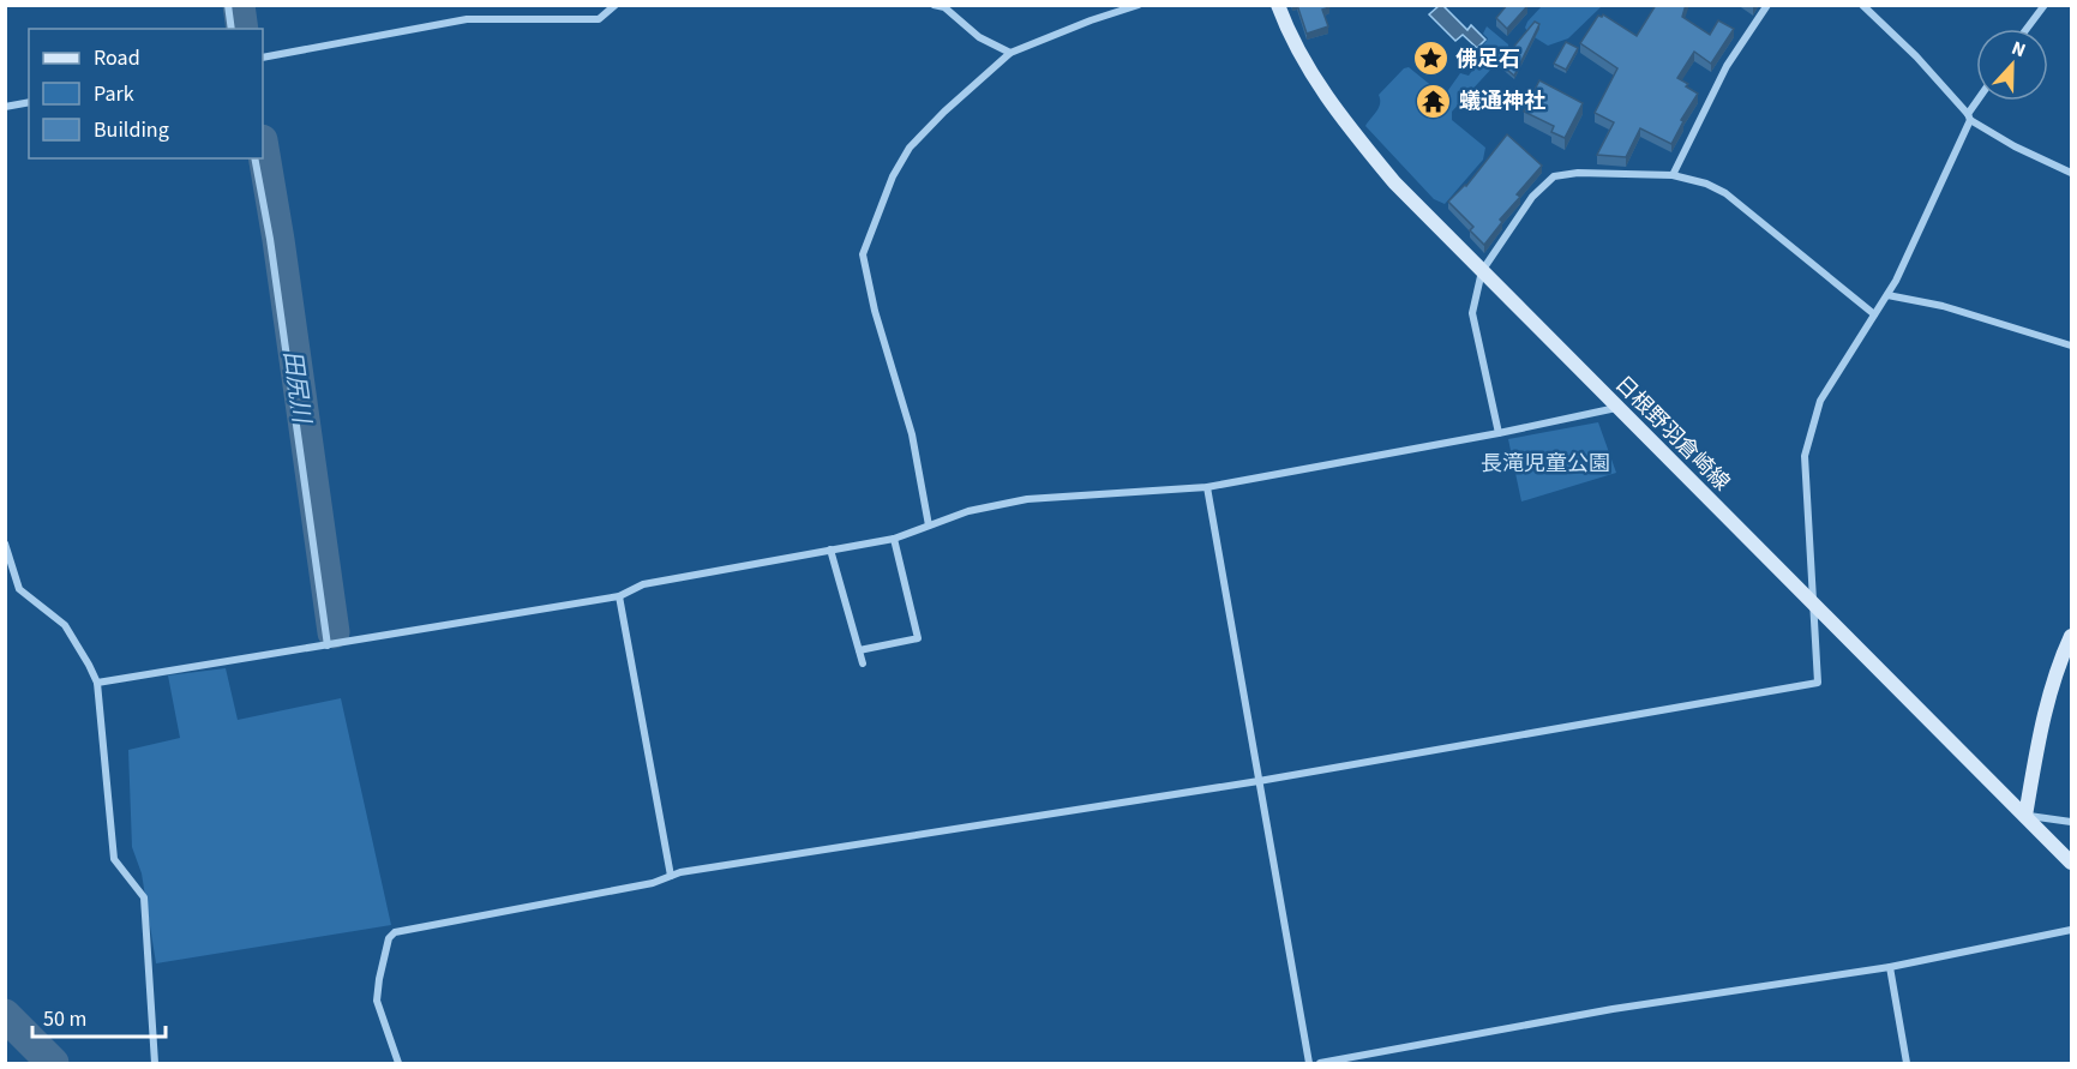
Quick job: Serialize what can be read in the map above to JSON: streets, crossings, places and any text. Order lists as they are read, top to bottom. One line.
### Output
{"streets":{"main road":["日根野羽倉崎線"]},"water":["田尻川"],"parks":["長滝児童公園"],"places":{"place":["佛足石"],"temple":["蟻通神社"]},"legend":["Road","Park","Building"],"scale_bar":"50 m","north":"top"}
